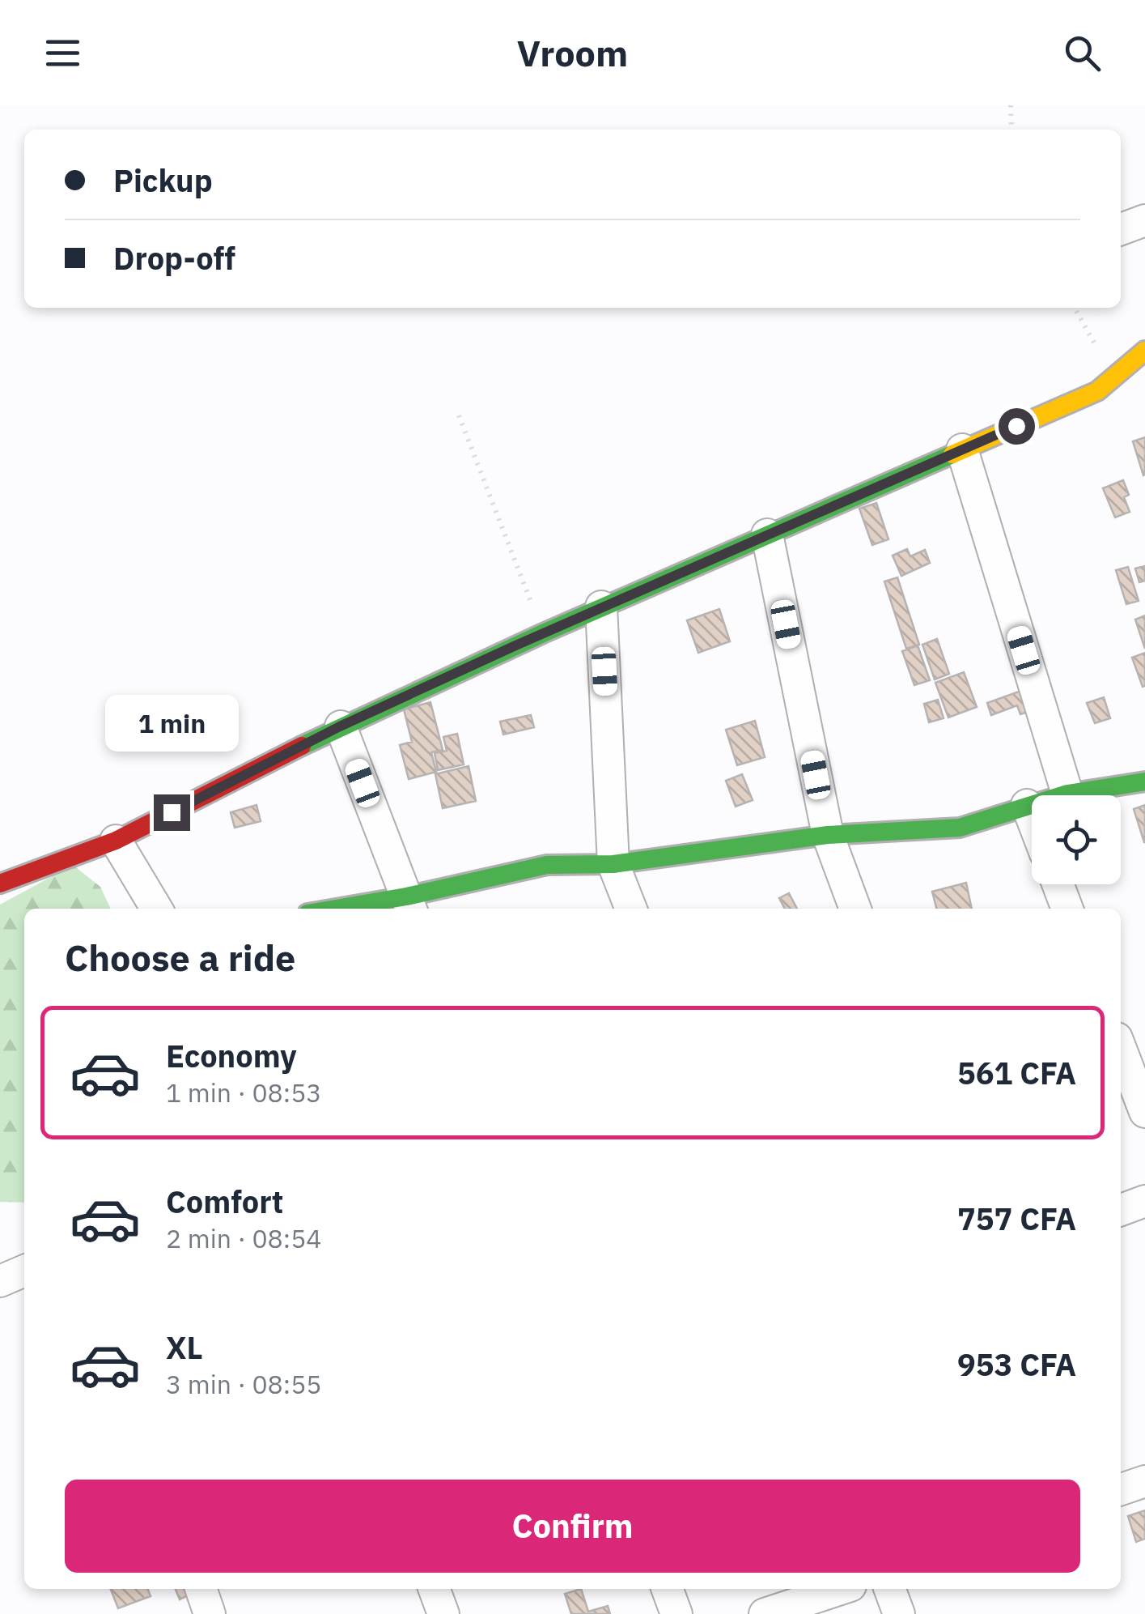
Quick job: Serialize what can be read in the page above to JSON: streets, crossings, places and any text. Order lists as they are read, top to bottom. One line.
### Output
{"page":{"header":"Vroom","banner":["Pickup","Drop-off"],"bubble":"1 min","heading":"Choose a ride","list":[{"name":"Economy","note":"1 min · 08:53","value":"561 CFA"},{"name":"Comfort","note":"2 min · 08:54","value":"757 CFA"},{"name":"XL","note":"3 min · 08:55","value":"953 CFA"}],"buttons":"Confirm"}}
